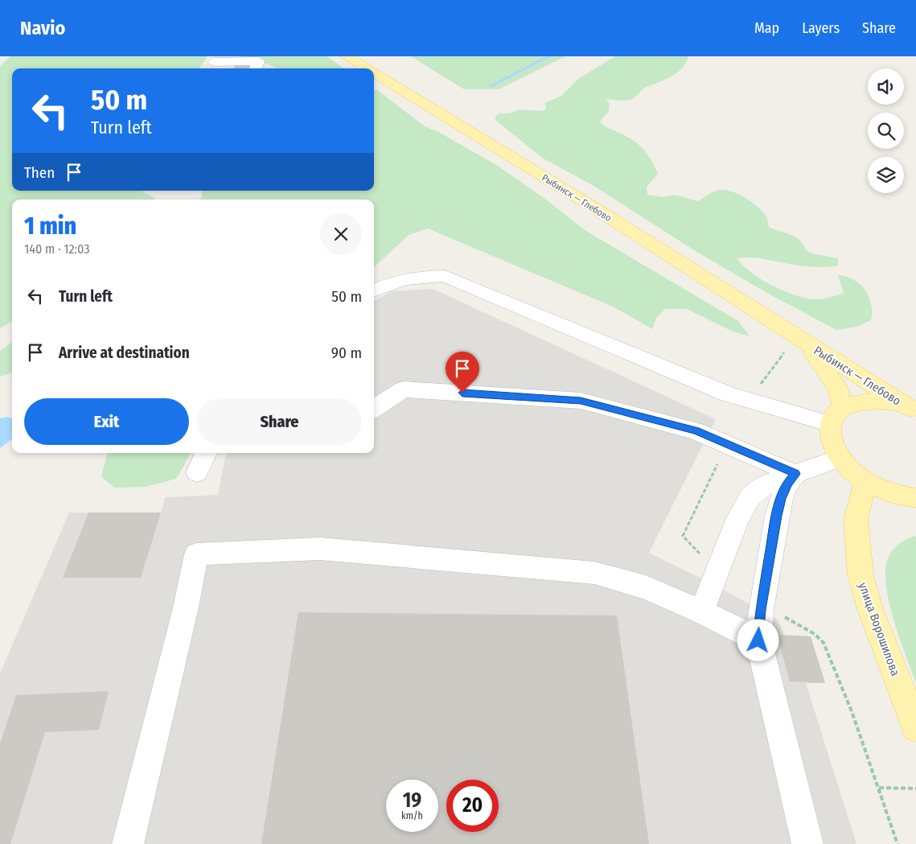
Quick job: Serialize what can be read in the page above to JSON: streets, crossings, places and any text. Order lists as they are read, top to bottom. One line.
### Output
{"streets":{"main road":["Рыбинск — Глебово","улица Ворошилова"]},"crossings":[["Рыбинск — Глебово","улица Ворошилова"]],"page":{"header":"Navio","nav":["Map","Layers","Share"],"turn":["50 m","Turn left"],"then":"Then","heading":["1 min","140 m · 12:03"],"list":[{"name":"Turn left","value":"50 m"},{"name":"Arrive at destination","value":"90 m"}],"buttons":["Exit","Share"],"speed":"19 km/h","limit":"20"}}
